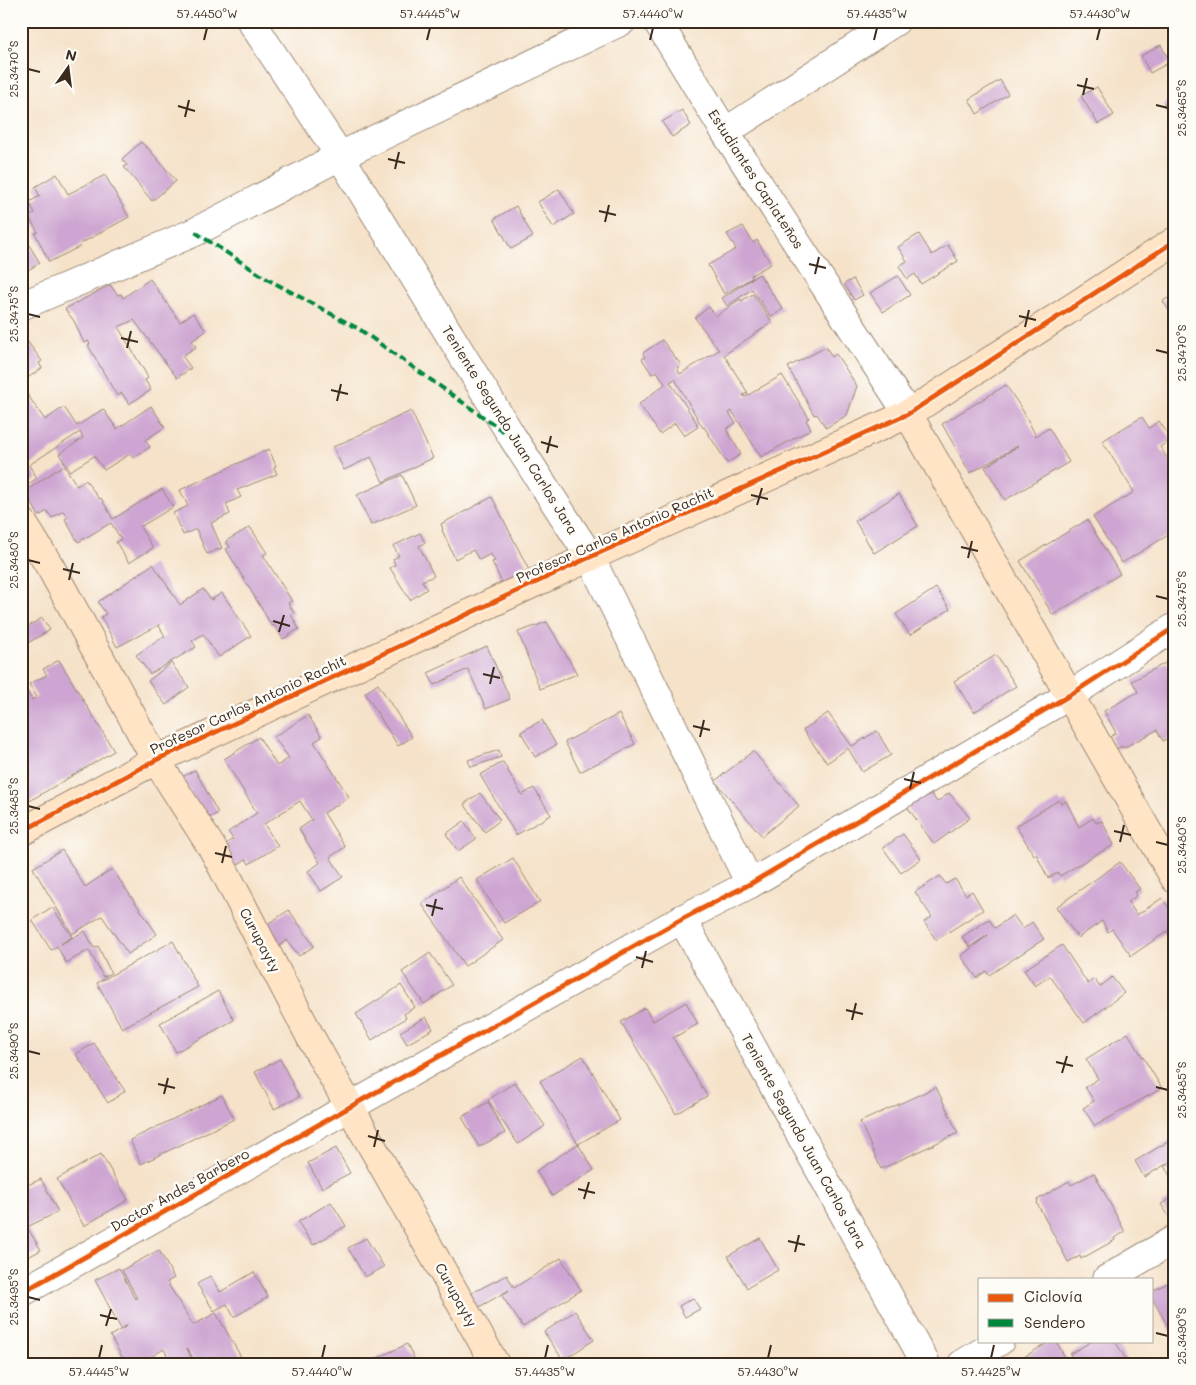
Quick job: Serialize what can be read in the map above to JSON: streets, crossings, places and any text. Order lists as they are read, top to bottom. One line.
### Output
{"streets":{"street":["Estudiantes Capiateños","Teniente Segundo Juan Carlos Jara","Profesor Carlos Antonio Rachit","Curupayty","Doctor Andes Barbero"]},"crossings":[["Estudiantes Capiateños","Profesor Carlos Antonio Rachit"],["Estudiantes Capiateños","Doctor Andes Barbero"],["Teniente Segundo Juan Carlos Jara","Profesor Carlos Antonio Rachit"],["Teniente Segundo Juan Carlos Jara","Doctor Andes Barbero"],["Profesor Carlos Antonio Rachit","Curupayty"],["Curupayty","Doctor Andes Barbero"]],"legend":["Ciclovía","Sendero"],"north":"top","coordinates":["57.4450°W","57.4445°W","57.4440°W","57.4435°W","57.4430°W","25.3470°S","25.3465°S","25.3475°S","25.3480°S","25.3485°S","25.3490°S","25.3495°S","57.4425°W"]}
